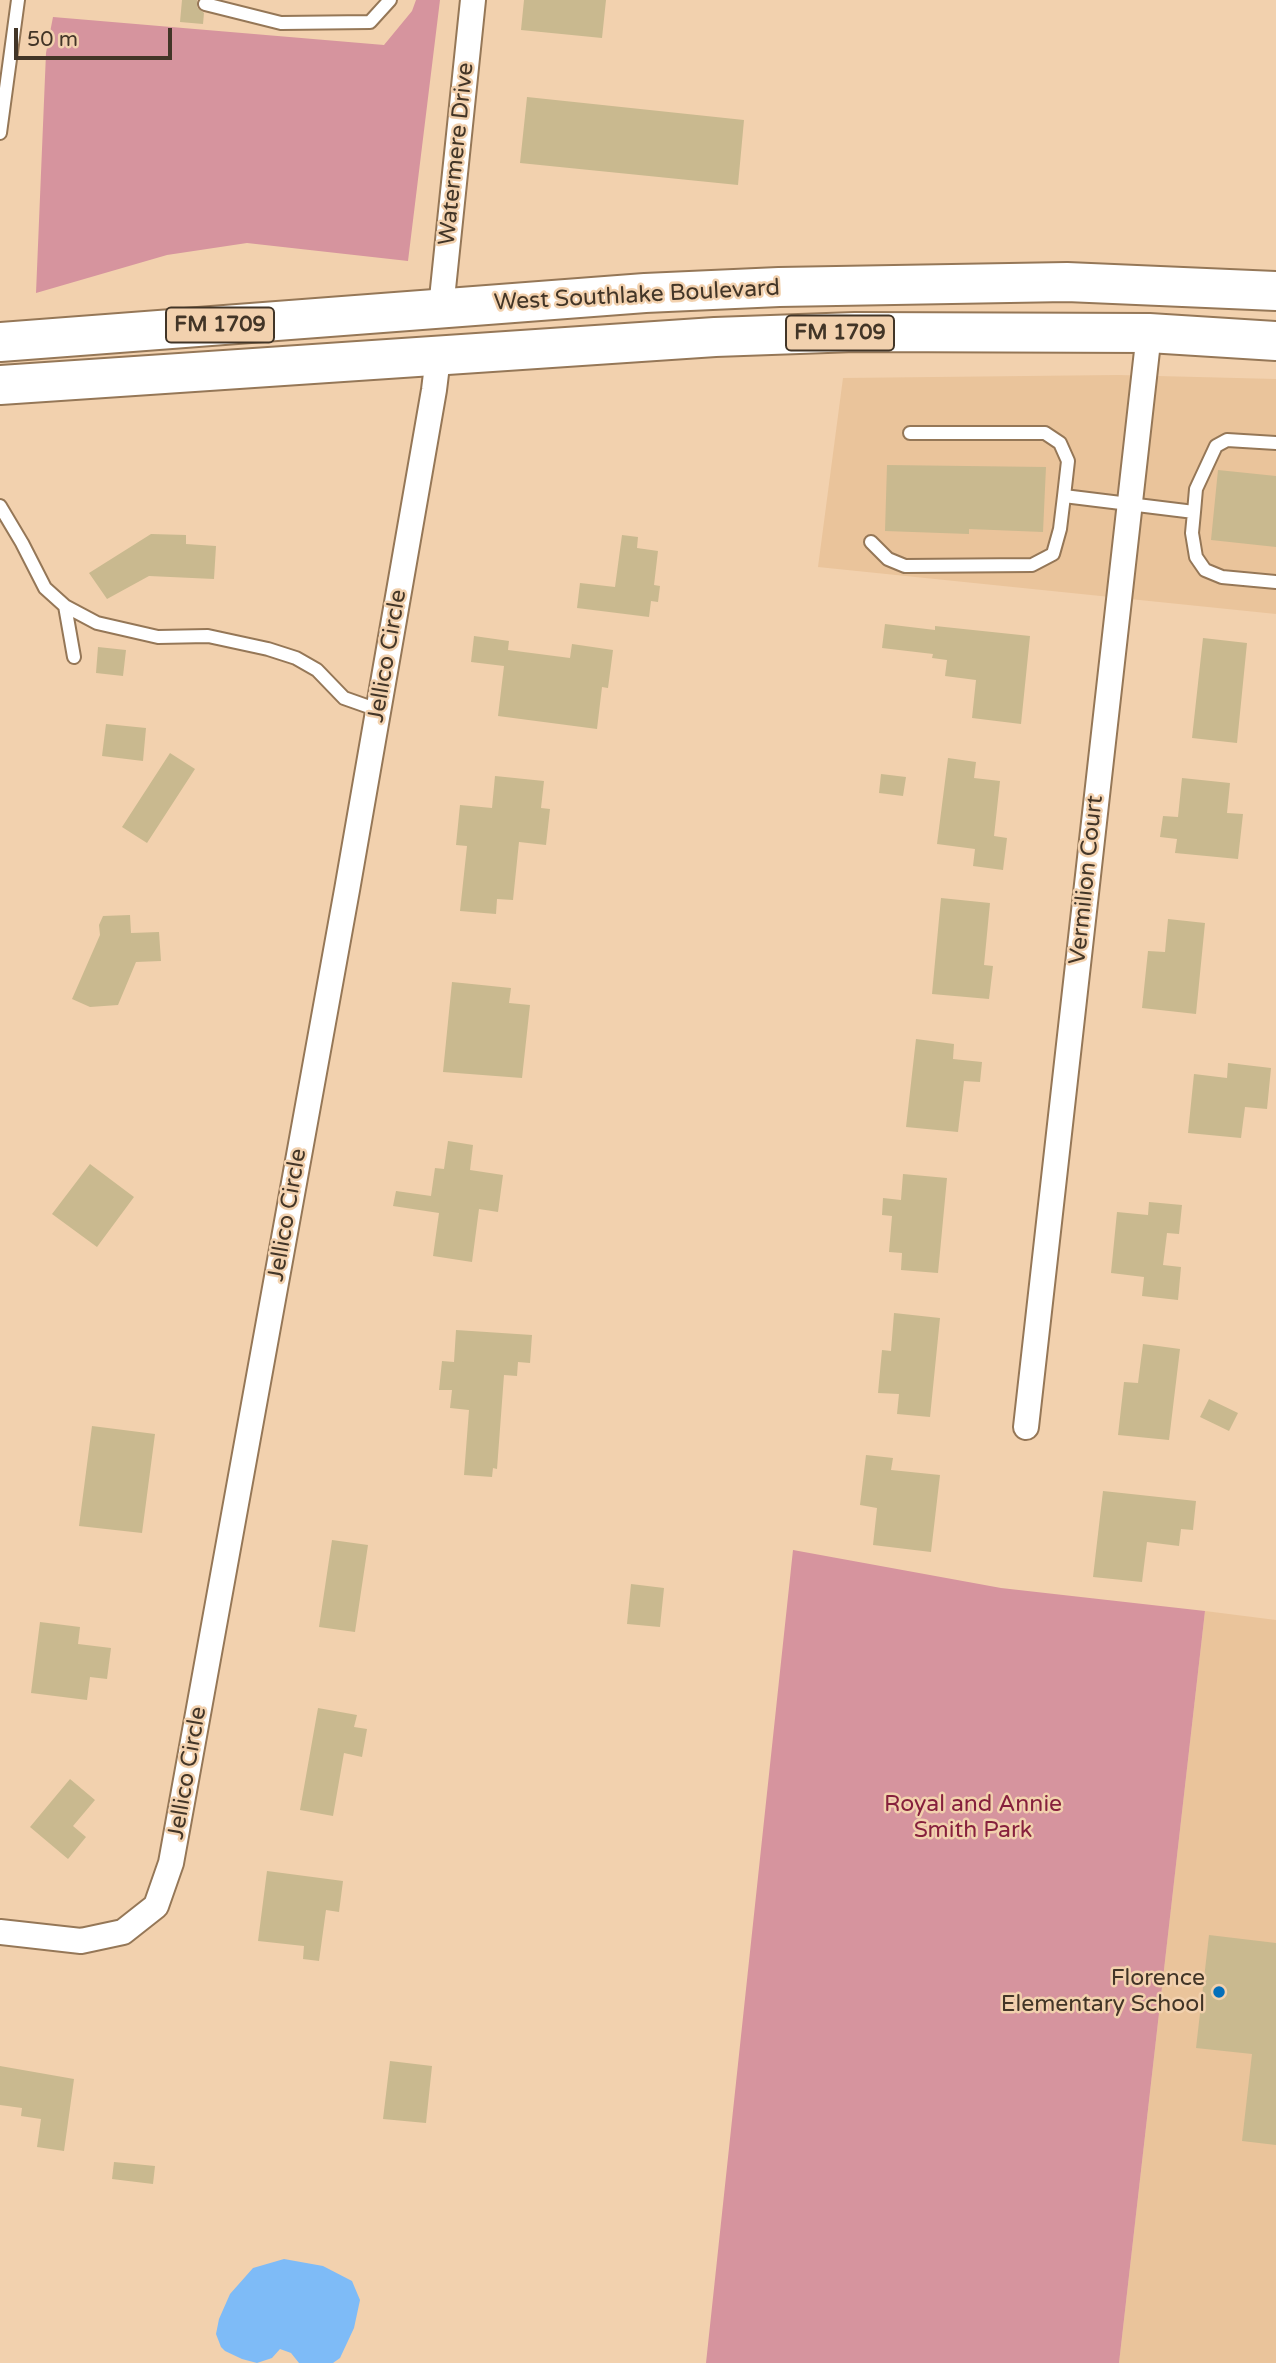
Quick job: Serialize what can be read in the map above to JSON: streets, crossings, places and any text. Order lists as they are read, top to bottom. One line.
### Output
{"streets":{"main road":["West Southlake Boulevard","FM 1709"],"street":["Watermere Drive","Jellico Circle","Vermilion Court"]},"crossings":[["Watermere Drive","West Southlake Boulevard"],["West Southlake Boulevard","Jellico Circle"],["West Southlake Boulevard","Vermilion Court"]],"parks":["Royal and Annie Smith Park"],"places":["Florence Elementary School"],"scale_bar":"50 m"}
